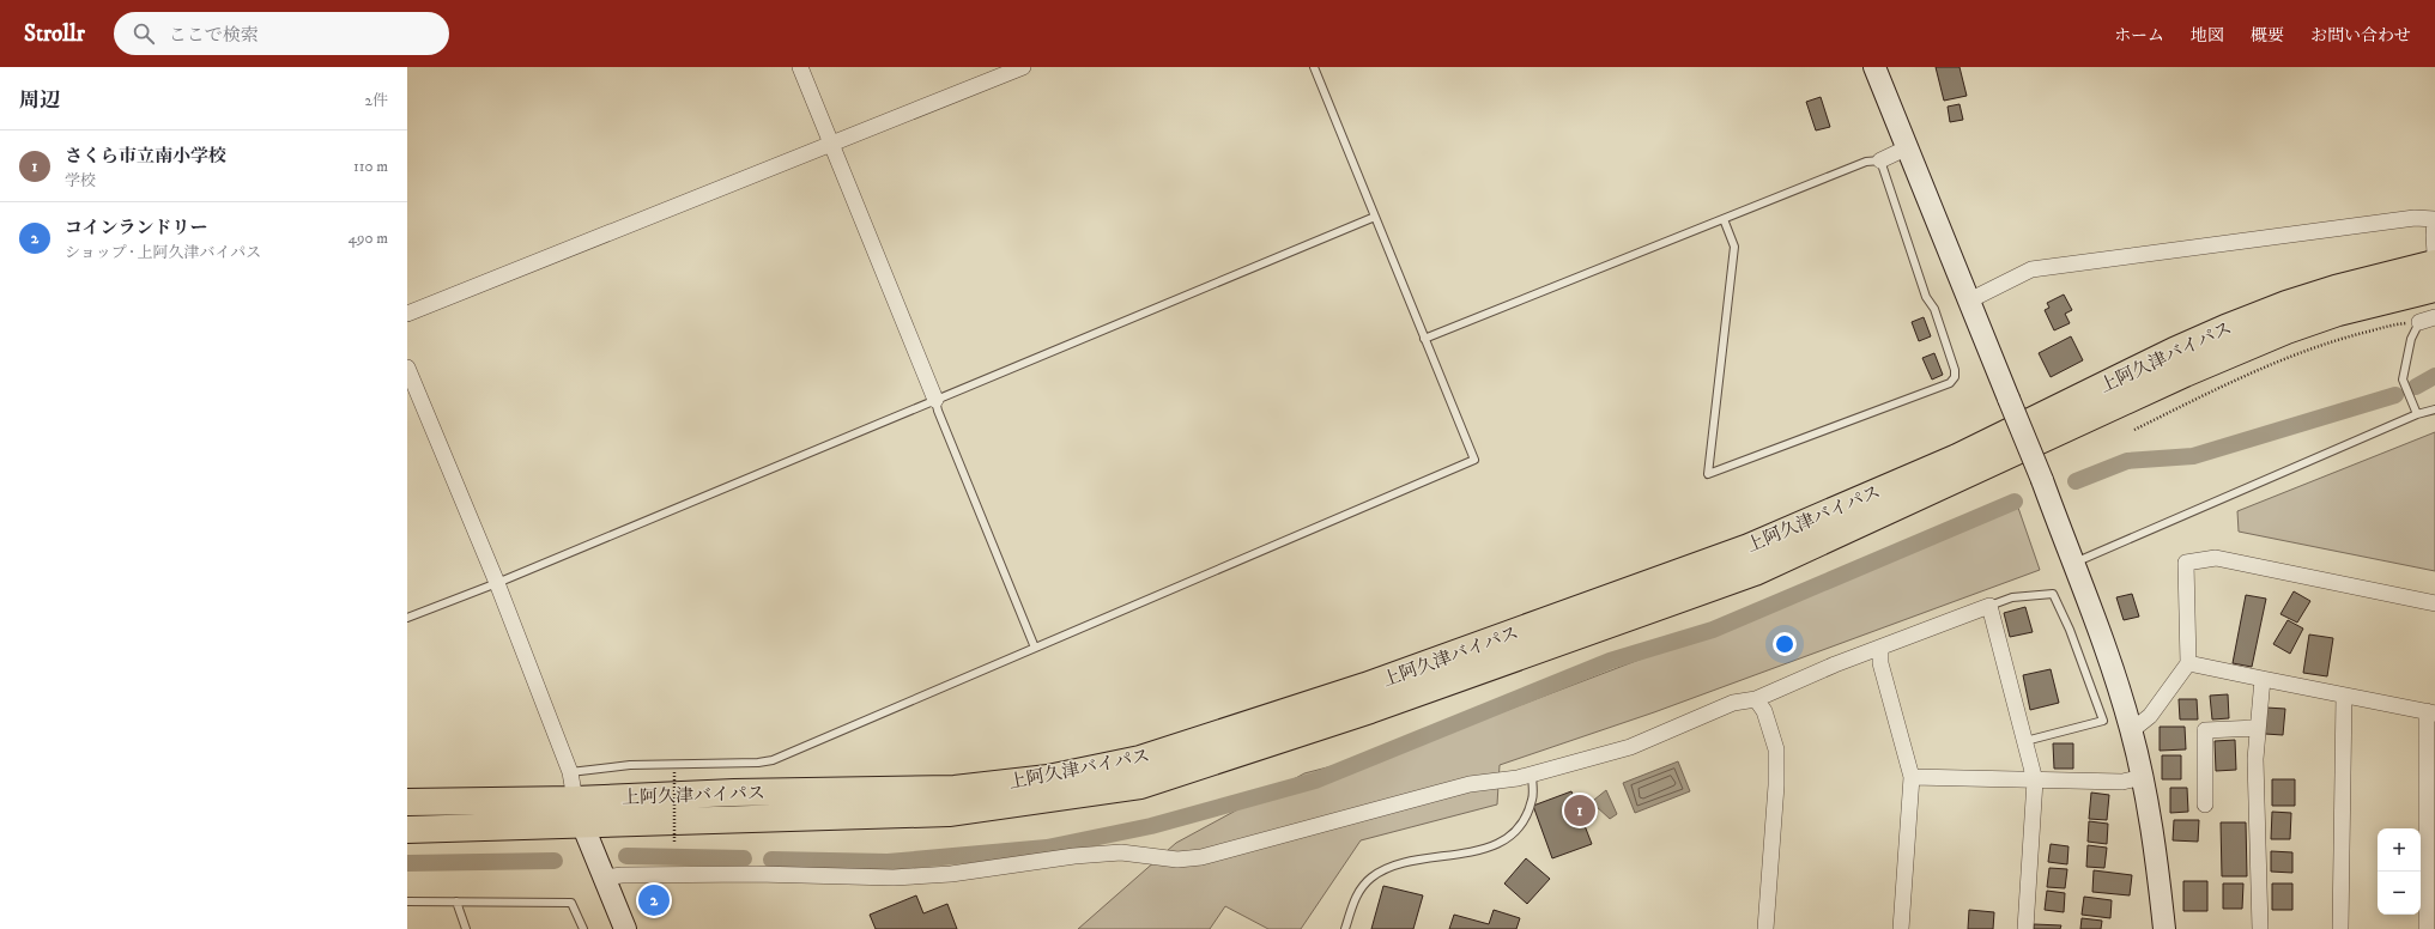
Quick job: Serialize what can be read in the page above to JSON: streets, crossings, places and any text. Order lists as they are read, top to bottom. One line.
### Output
{"streets":{"highway":["上阿久津バイパス"]},"page":{"header":"Strollr","search":"ここで検索","nav":["ホーム","地図","概要","お問い合わせ"],"heading":["周辺","2件"],"list":[{"mark":"1","name":"さくら市立南小学校","note":"学校","value":"110 m"},{"mark":"2","name":"コインランドリー","note":"ショップ · 上阿久津バイパス","value":"490 m"}],"pins":["1","2"],"map_buttons":["+","−"]}}
